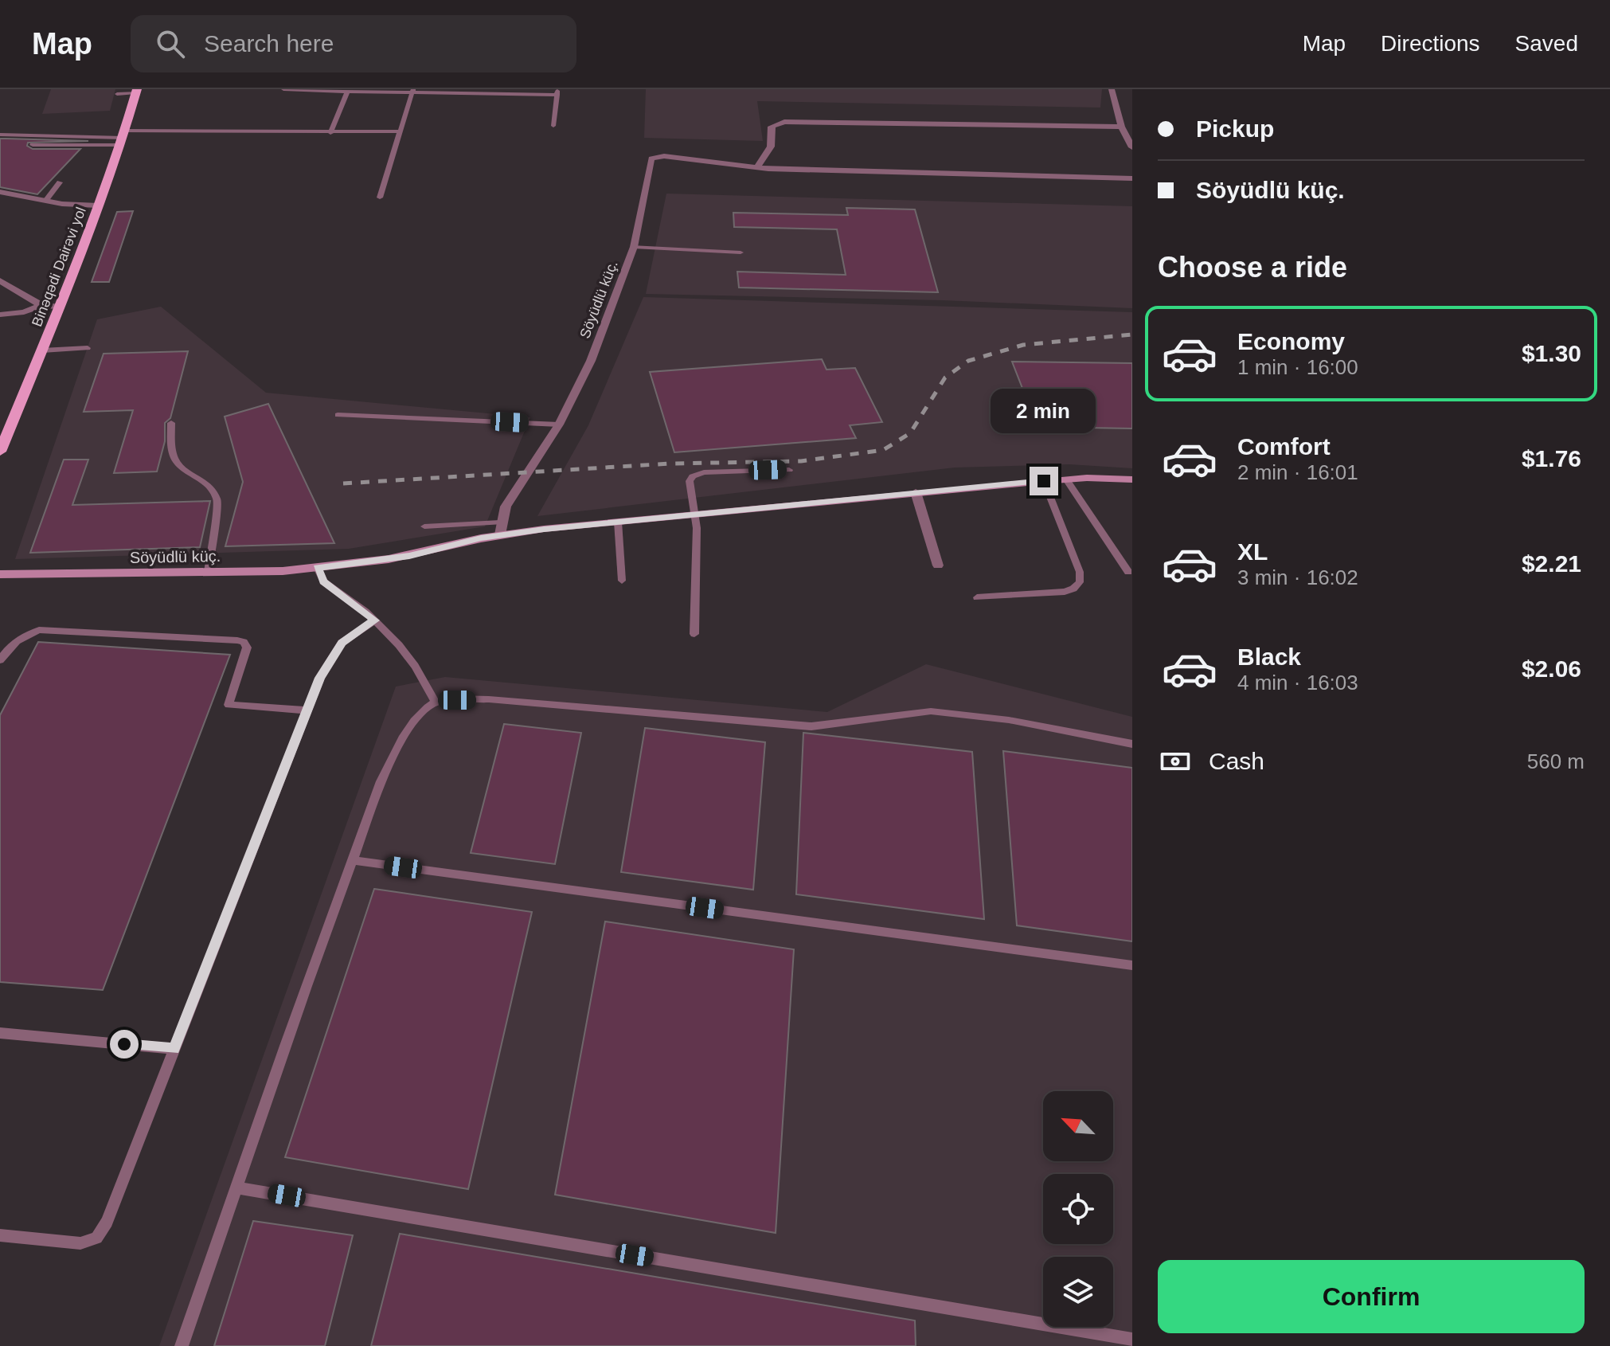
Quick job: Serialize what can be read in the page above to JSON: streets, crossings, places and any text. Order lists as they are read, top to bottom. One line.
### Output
{"streets":{"main road":["Binəqədi Dairəvi yol"],"street":["Söyüdlü küç."]},"north":"top left","page":{"header":"Map","search":"Search here","nav":["Map","Directions","Saved"],"banner":["Pickup","Söyüdlü küç."],"heading":"Choose a ride","list":[{"name":"Economy","note":"1 min · 16:00","value":"$1.30"},{"name":"Comfort","note":"2 min · 16:01","value":"$1.76"},{"name":"XL","note":"3 min · 16:02","value":"$2.21"},{"name":"Black","note":"4 min · 16:03","value":"$2.06"}],"bubble":"2 min","pay":["Cash","560 m"],"buttons":"Confirm"}}
